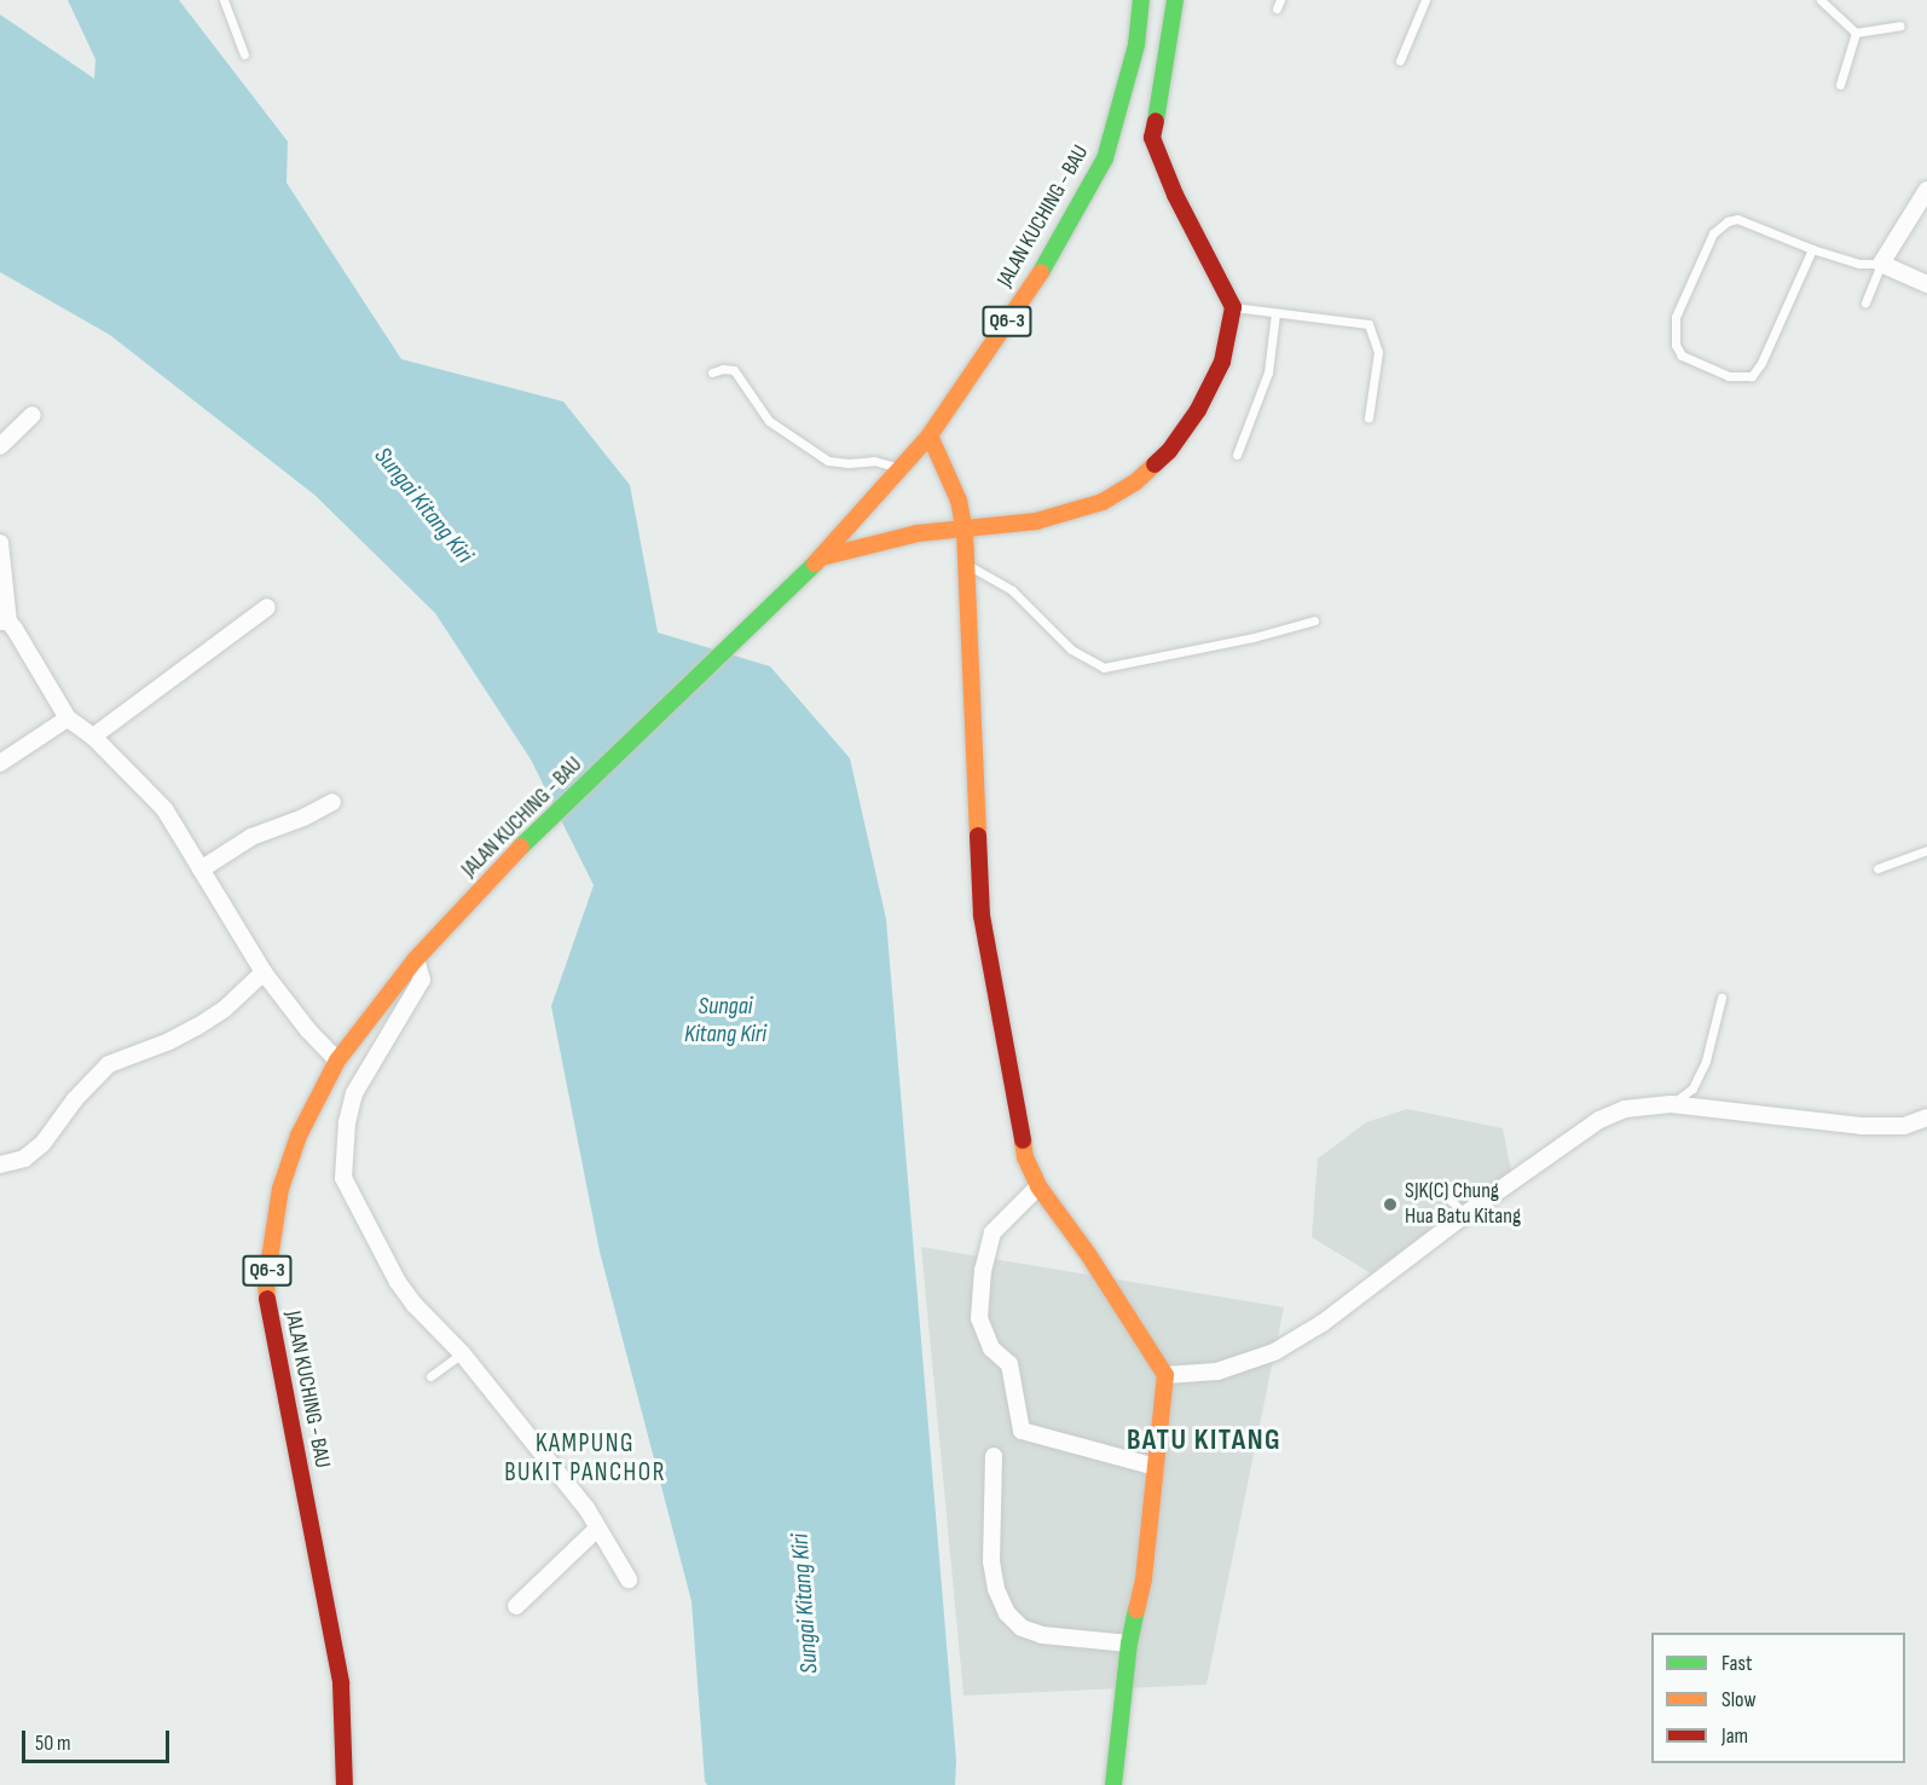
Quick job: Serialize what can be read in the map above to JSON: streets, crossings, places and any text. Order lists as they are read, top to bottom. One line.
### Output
{"streets":{"street":["JALAN KUCHING - BAU","Q6-3"]},"districts":["BATU KITANG","KAMPUNG BUKIT PANCHOR"],"water":["Sungai Kitang Kiri"],"places":["SJK(C) Chung Hua Batu Kitang"],"legend":["Fast","Slow","Jam"],"scale_bar":"50 m"}
